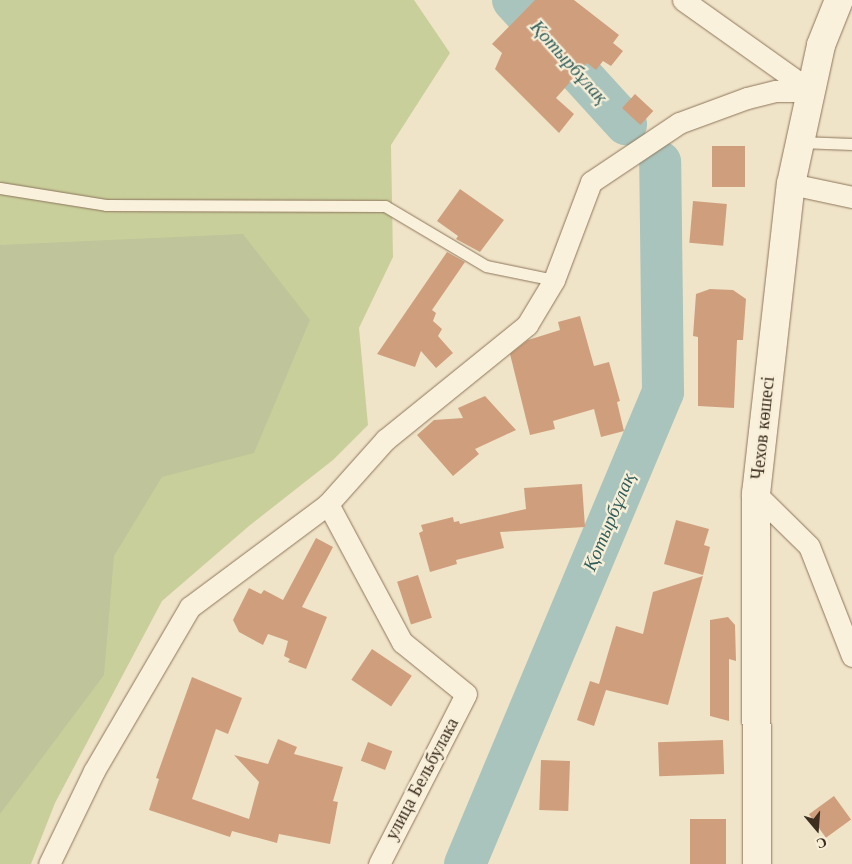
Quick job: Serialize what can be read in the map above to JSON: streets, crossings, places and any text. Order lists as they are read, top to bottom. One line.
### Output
{"streets":{"main road":["Чехов көшесі"],"street":["улица Бельбулака"]},"water":["Қотырбұлақ"],"north":"bottom"}
